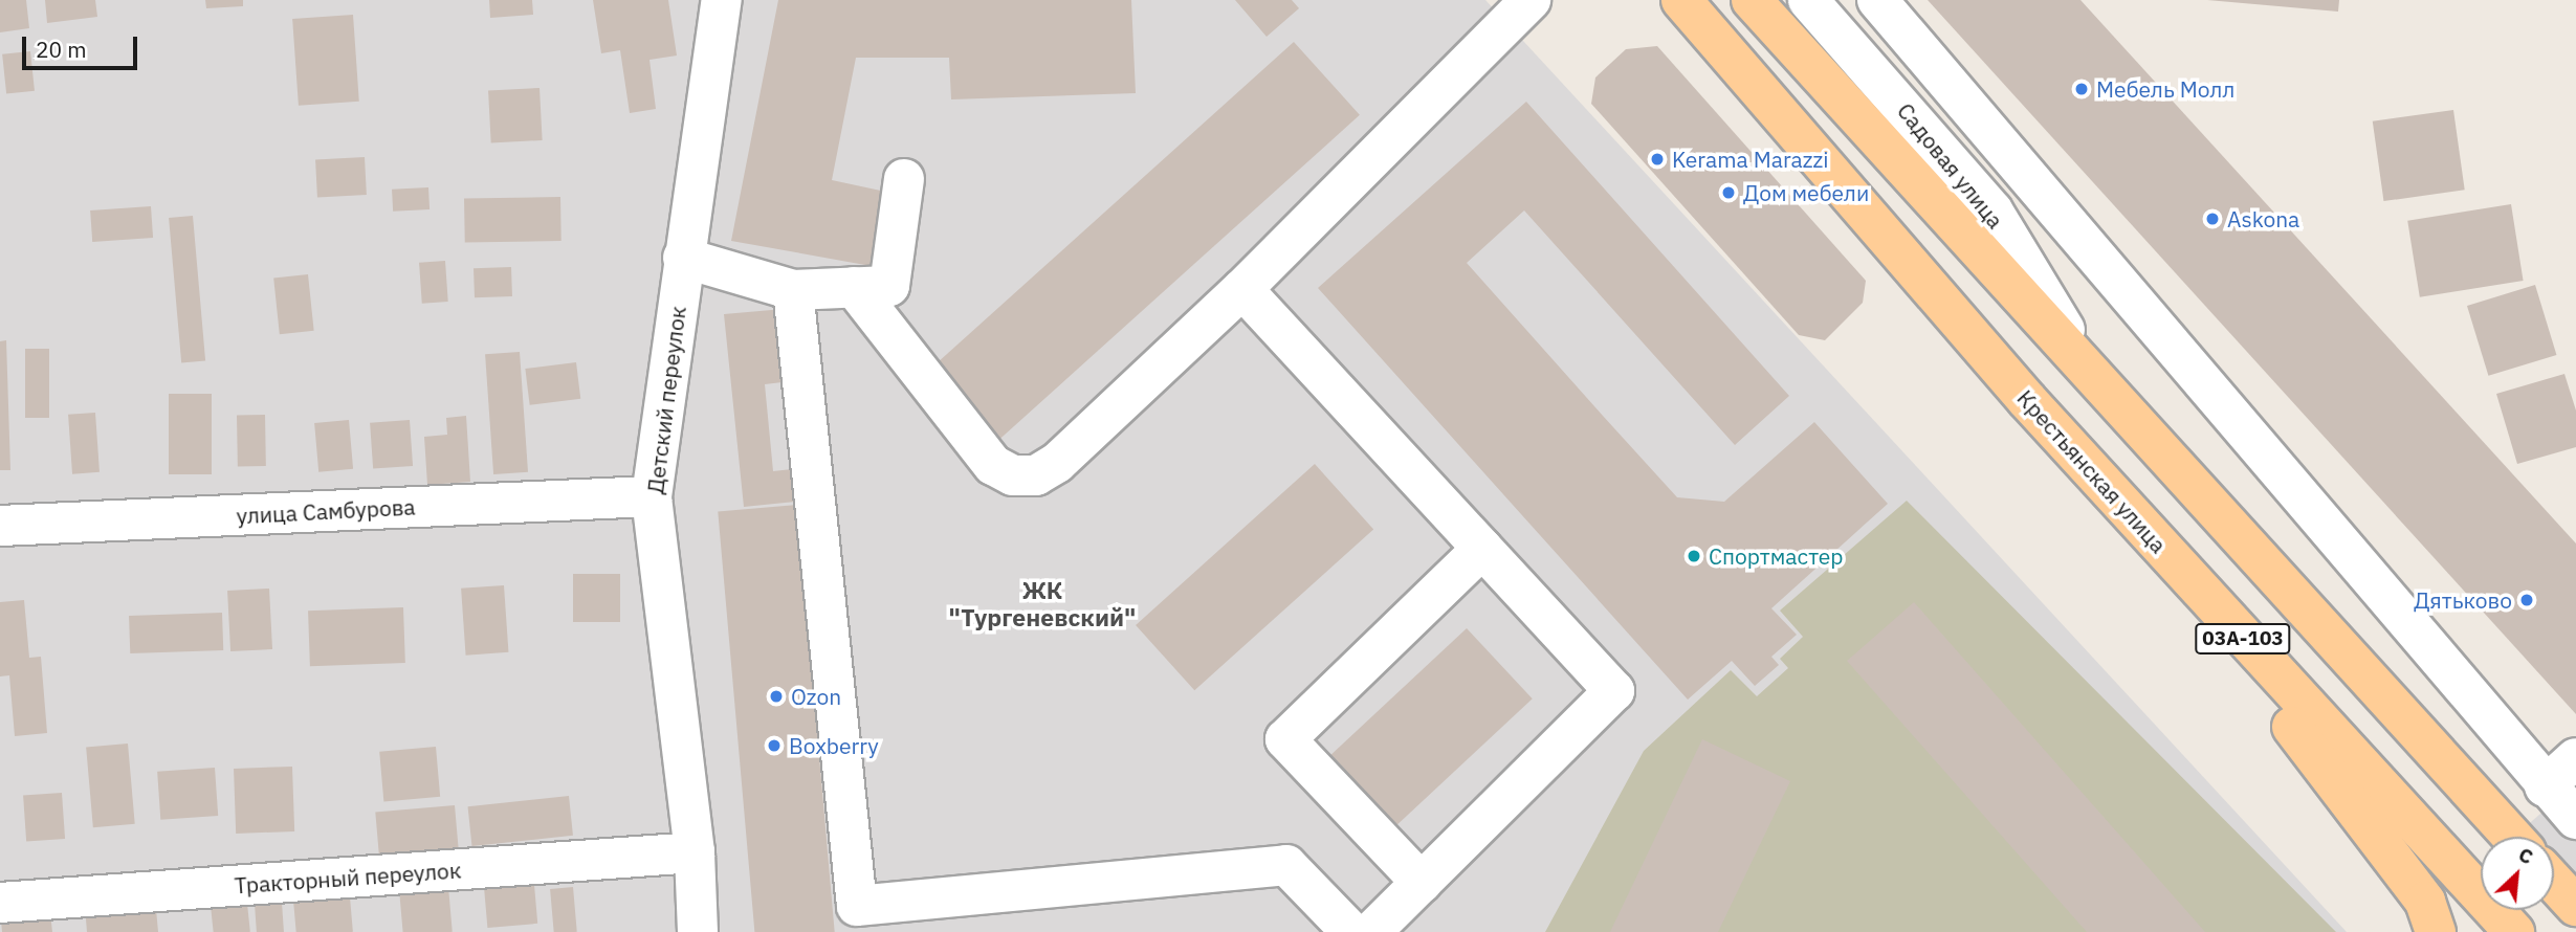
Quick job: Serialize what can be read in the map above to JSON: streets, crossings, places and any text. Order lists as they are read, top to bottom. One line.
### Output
{"streets":{"main road":["Крестьянская улица","03А-103"],"street":["Садовая улица","Детский переулок","улица Самбурова","Тракторный переулок"]},"crossings":[["Садовая улица","03А-103"],["Детский переулок","улица Самбурова"],["Детский переулок","Тракторный переулок"]],"districts":["ЖК \"Тургеневский\""],"places":["Мебель Молл","Kerama Marazzi","Дом мебели","Askona","Спортмастер","Дятьково","Ozon","Boxberry"],"scale_bar":"20 m","north":"top right"}
